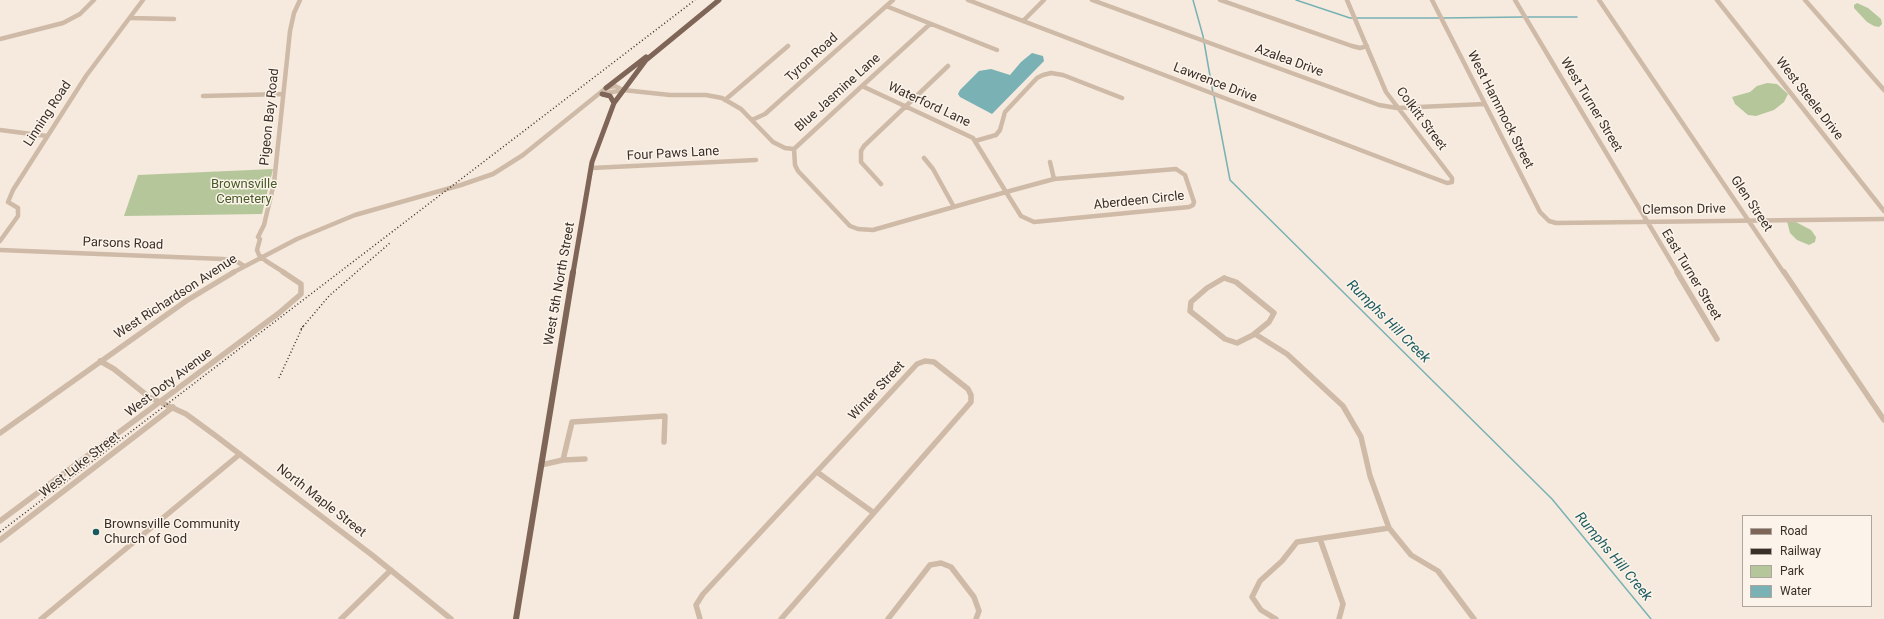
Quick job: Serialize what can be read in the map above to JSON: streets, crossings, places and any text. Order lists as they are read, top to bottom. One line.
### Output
{"streets":{"main road":["West 5th North Street"],"street":["Tyron Road","Azalea Drive","Lawrence Drive","Blue Jasmine Lane","West Steele Drive","Waterford Lane","West Turner Street","West Hammock Street","Linning Road","Pigeon Bay Road","Colkitt Street","Four Paws Lane","Aberdeen Circle","Glen Street","Clemson Drive","Parsons Road","East Turner Street","West Richardson Avenue","West Doty Avenue","Winter Street","West Luke Street","North Maple Street"]},"crossings":[["Azalea Drive","West Hammock Street"],["Azalea Drive","Colkitt Street"],["Lawrence Drive","Colkitt Street"],["Blue Jasmine Lane","Waterford Lane"],["Blue Jasmine Lane","Aberdeen Circle"],["Waterford Lane","Aberdeen Circle"],["West Turner Street","Clemson Drive"],["West Turner Street","East Turner Street"],["West Hammock Street","Clemson Drive"],["Pigeon Bay Road","West Richardson Avenue"],["Pigeon Bay Road","West Doty Avenue"],["Four Paws Lane","West 5th North Street"],["Glen Street","Clemson Drive"],["Clemson Drive","East Turner Street"],["Parsons Road","West Richardson Avenue"],["West 5th North Street","West Richardson Avenue"],["West Richardson Avenue","West Doty Avenue"],["West Richardson Avenue","North Maple Street"],["West Doty Avenue","North Maple Street"],["West Luke Street","North Maple Street"]],"water":["Rumphs Hill Creek"],"parks":["Brownsville Cemetery"],"places":["Brownsville Community Church of God"],"legend":["Road","Railway","Park","Water"]}
